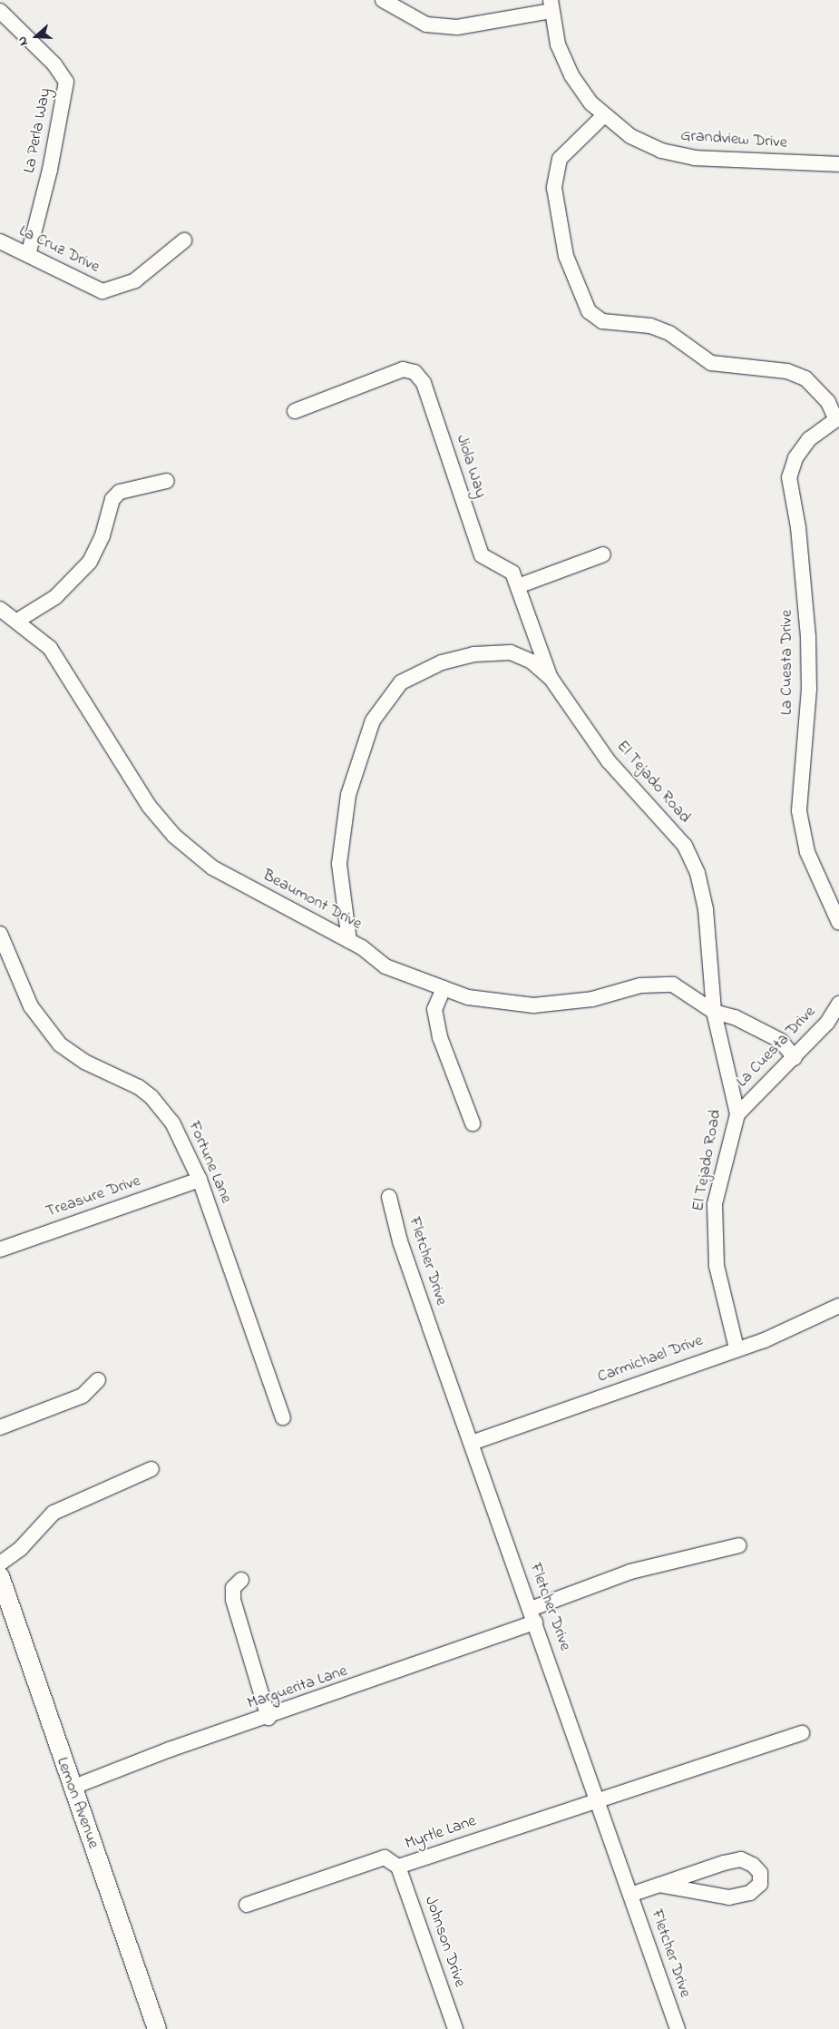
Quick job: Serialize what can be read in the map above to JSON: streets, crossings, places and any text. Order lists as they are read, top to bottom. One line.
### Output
{"streets":{"main road":["Lemon Avenue"],"street":["La Perla Way","Grandview Drive","La Cruz Drive","Jiola Way","La Cuesta Drive","El Tejado Road","Beaumont Drive","Fortune Lane","Treasure Drive","Fletcher Drive","Carmichael Drive","Marguerita Lane","Myrtle Lane","Johnson Drive"]},"crossings":[["La Perla Way","La Cruz Drive"],["Jiola Way","El Tejado Road"],["La Cuesta Drive","El Tejado Road"],["El Tejado Road","Beaumont Drive"],["El Tejado Road","Carmichael Drive"],["Fortune Lane","Treasure Drive"],["Fletcher Drive","Carmichael Drive"],["Fletcher Drive","Marguerita Lane"],["Fletcher Drive","Myrtle Lane"],["Marguerita Lane","Lemon Avenue"],["Myrtle Lane","Johnson Drive"]],"north":"left"}
